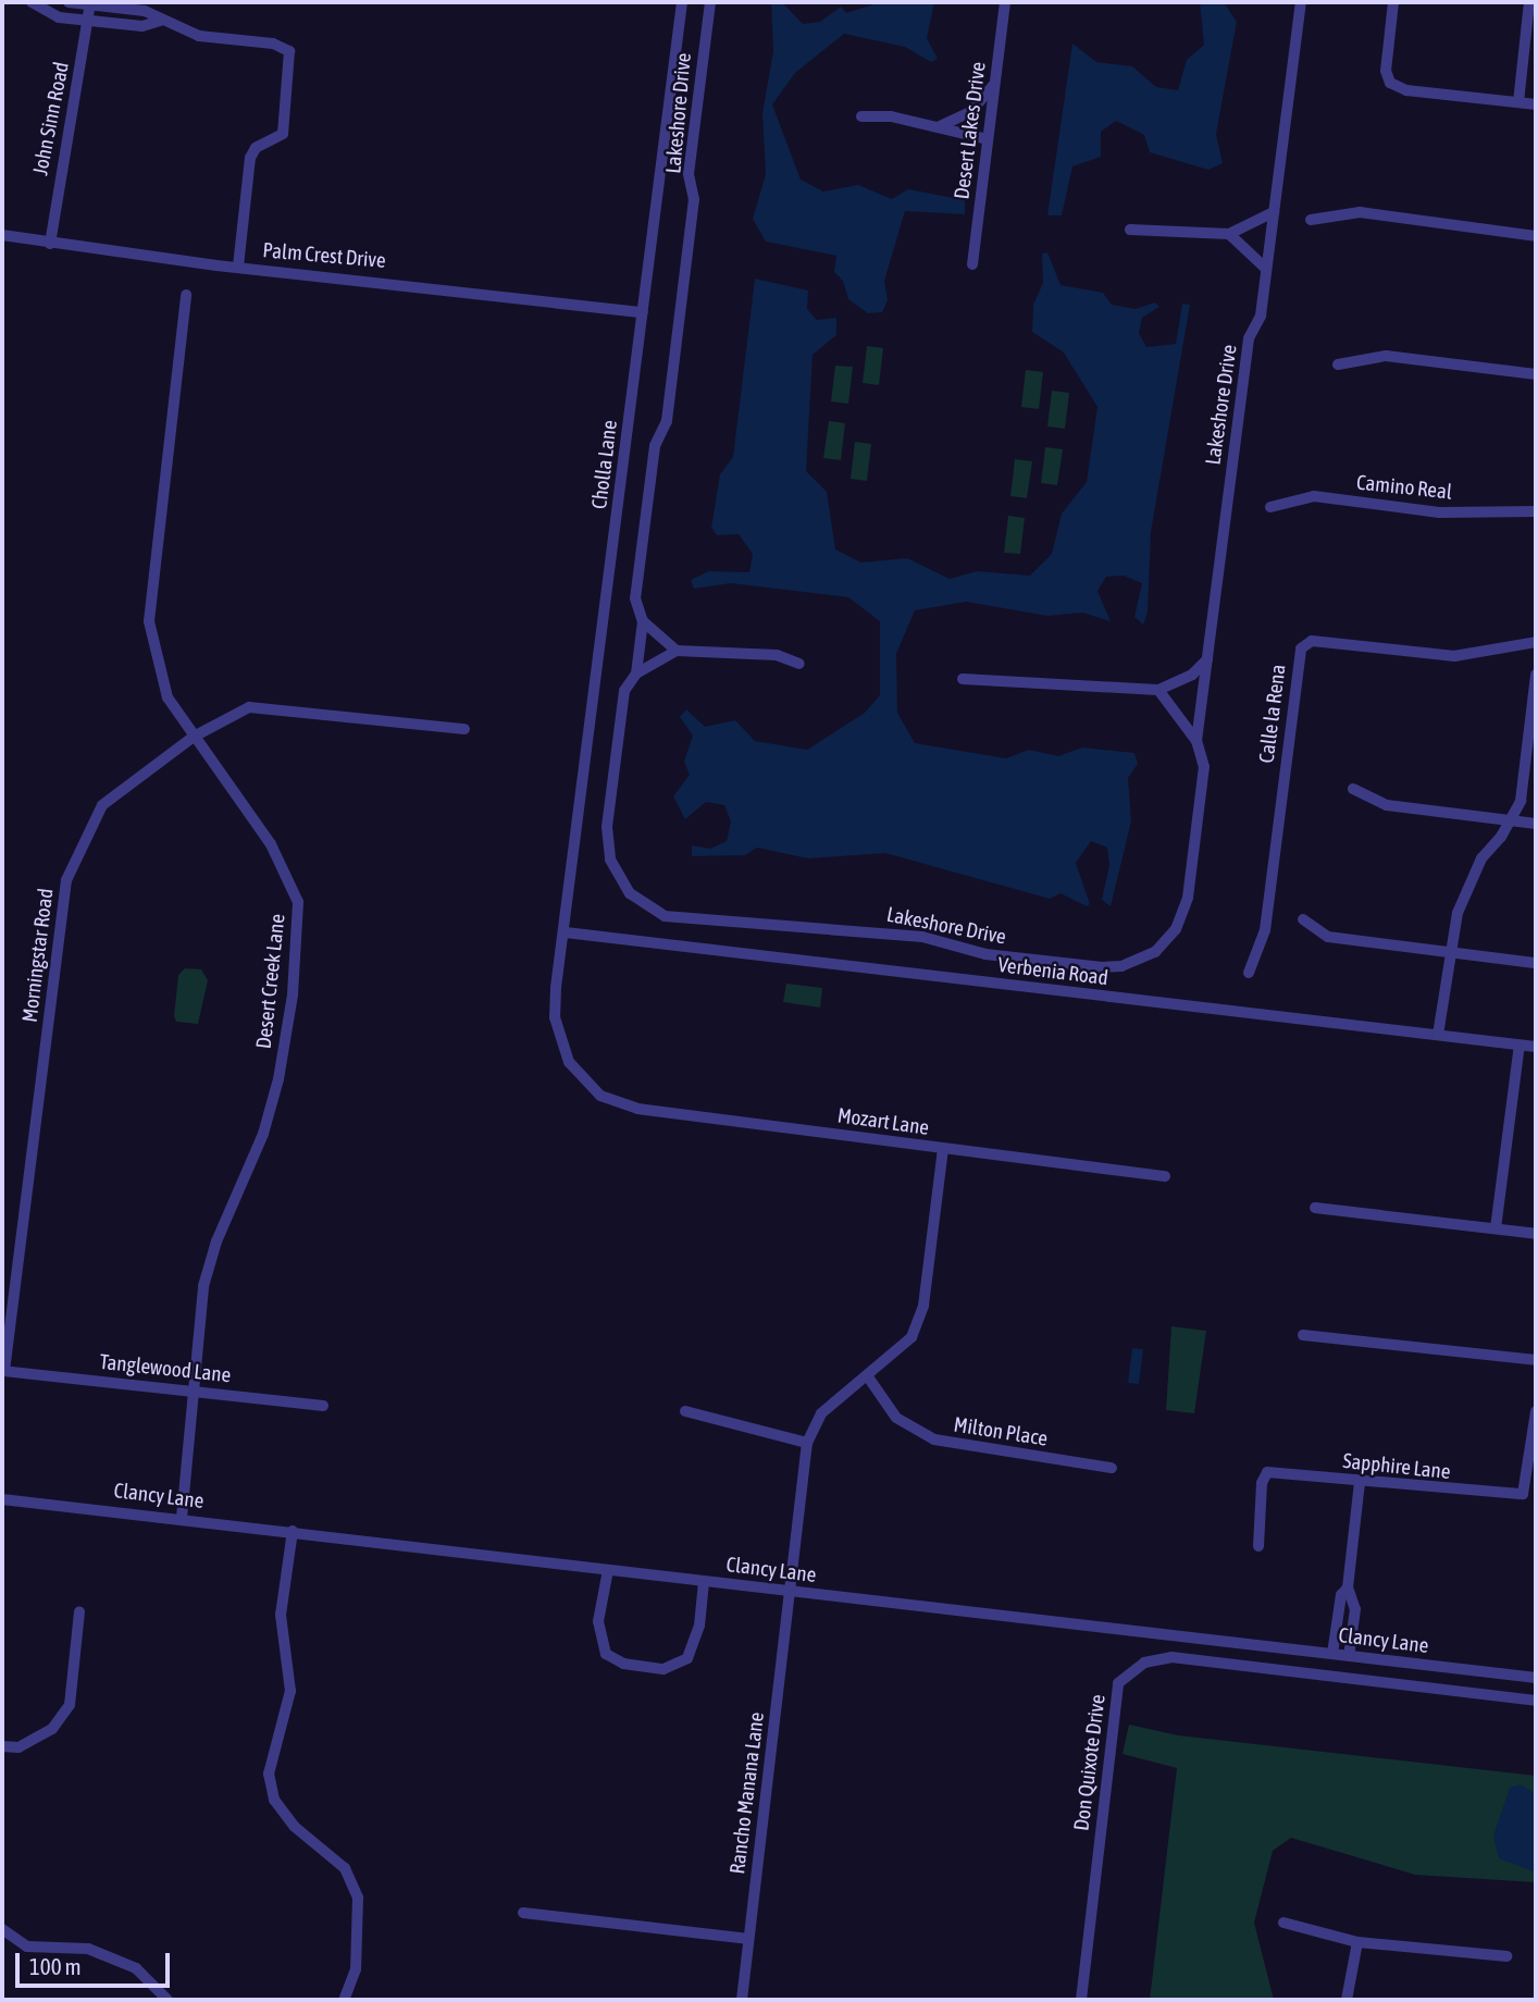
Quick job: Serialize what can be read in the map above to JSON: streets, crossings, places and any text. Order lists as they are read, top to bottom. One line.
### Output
{"streets":{"street":["Lakeshore Drive","John Sinn Road","Desert Lakes Drive","Palm Crest Drive","Cholla Lane","Camino Real","Calle la Rena","Morningstar Road","Verbenia Road","Desert Creek Lane","Mozart Lane","Tanglewood Lane","Milton Place","Sapphire Lane","Clancy Lane","Don Quixote Drive","Rancho Manana Lane"]},"crossings":[["John Sinn Road","Palm Crest Drive"],["Palm Crest Drive","Cholla Lane"],["Cholla Lane","Verbenia Road"],["Cholla Lane","Mozart Lane"],["Morningstar Road","Desert Creek Lane"],["Morningstar Road","Tanglewood Lane"],["Verbenia Road","Mozart Lane"],["Desert Creek Lane","Tanglewood Lane"],["Desert Creek Lane","Clancy Lane"],["Mozart Lane","Milton Place"],["Mozart Lane","Clancy Lane"],["Mozart Lane","Rancho Manana Lane"],["Clancy Lane","Rancho Manana Lane"]],"scale_bar":"100 m"}
